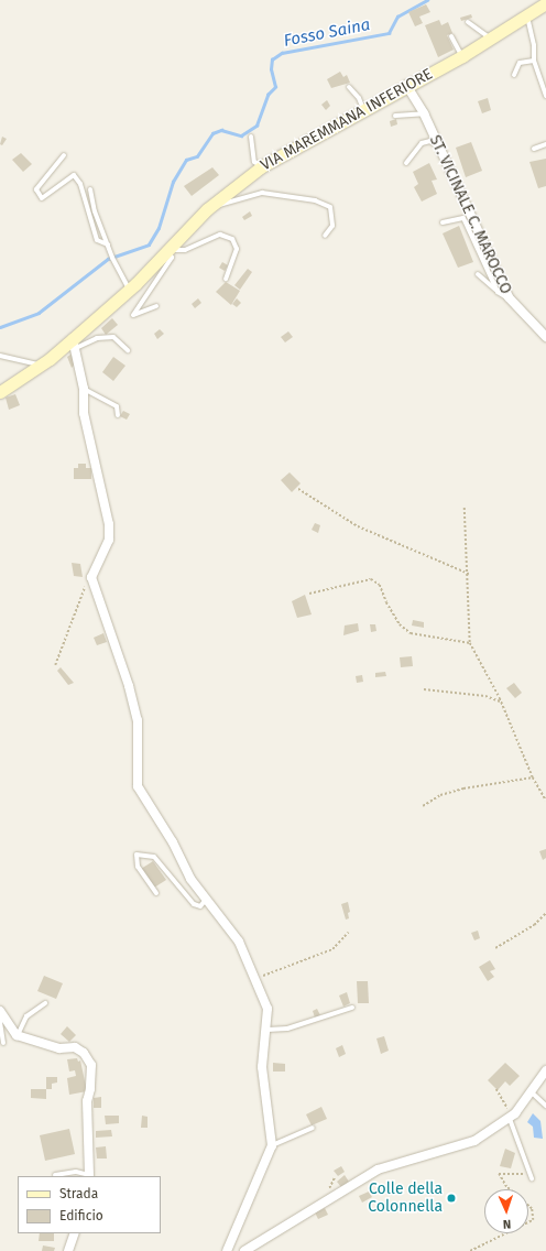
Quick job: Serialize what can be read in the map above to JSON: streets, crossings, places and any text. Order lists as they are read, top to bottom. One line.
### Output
{"streets":{"main road":["VIA MAREMMANA INFERIORE"],"street":["ST. VICINALE C. MAROCCO"]},"crossings":[["VIA MAREMMANA INFERIORE","ST. VICINALE C. MAROCCO"]],"water":["Fosso Saina"],"places":["Colle della Colonnella"],"legend":["Strada","Edificio"],"north":"bottom"}
